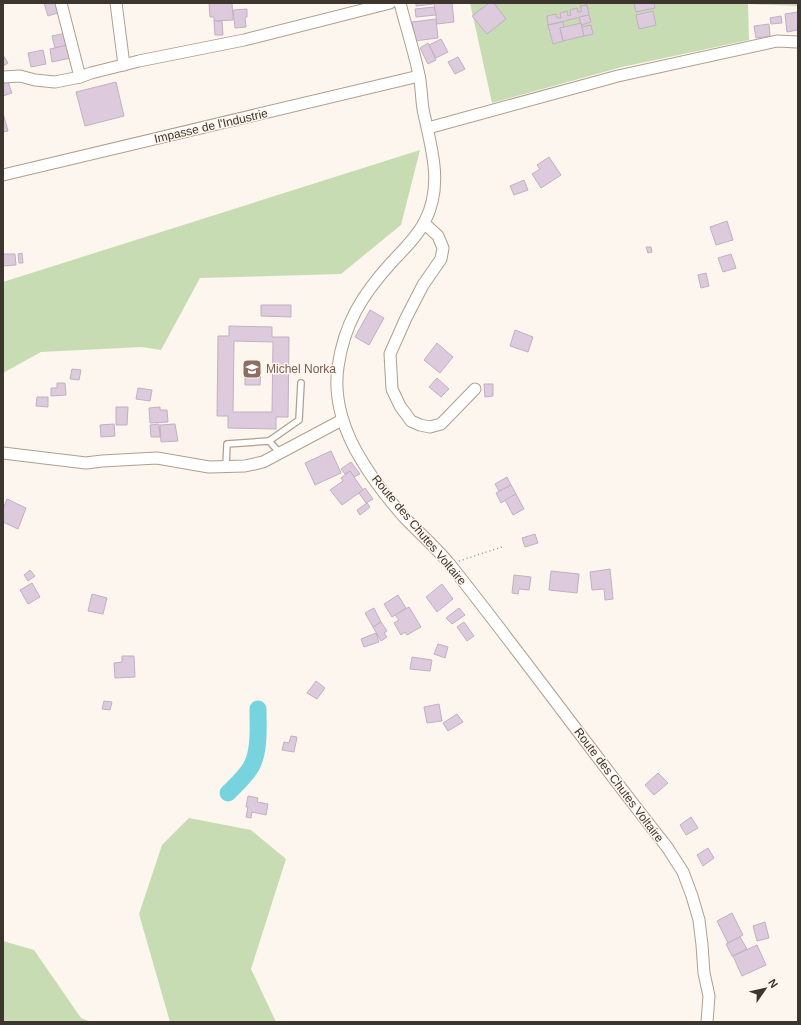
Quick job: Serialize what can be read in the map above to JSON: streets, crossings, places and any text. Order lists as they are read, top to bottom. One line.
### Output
{"streets":{"street":["Impasse de l'Industrie","Route des Chutes Voltaire"]},"crossings":[["Impasse de l'Industrie","Route des Chutes Voltaire"]],"places":{"school or university":["Michel Norka"]},"north":"top right"}
